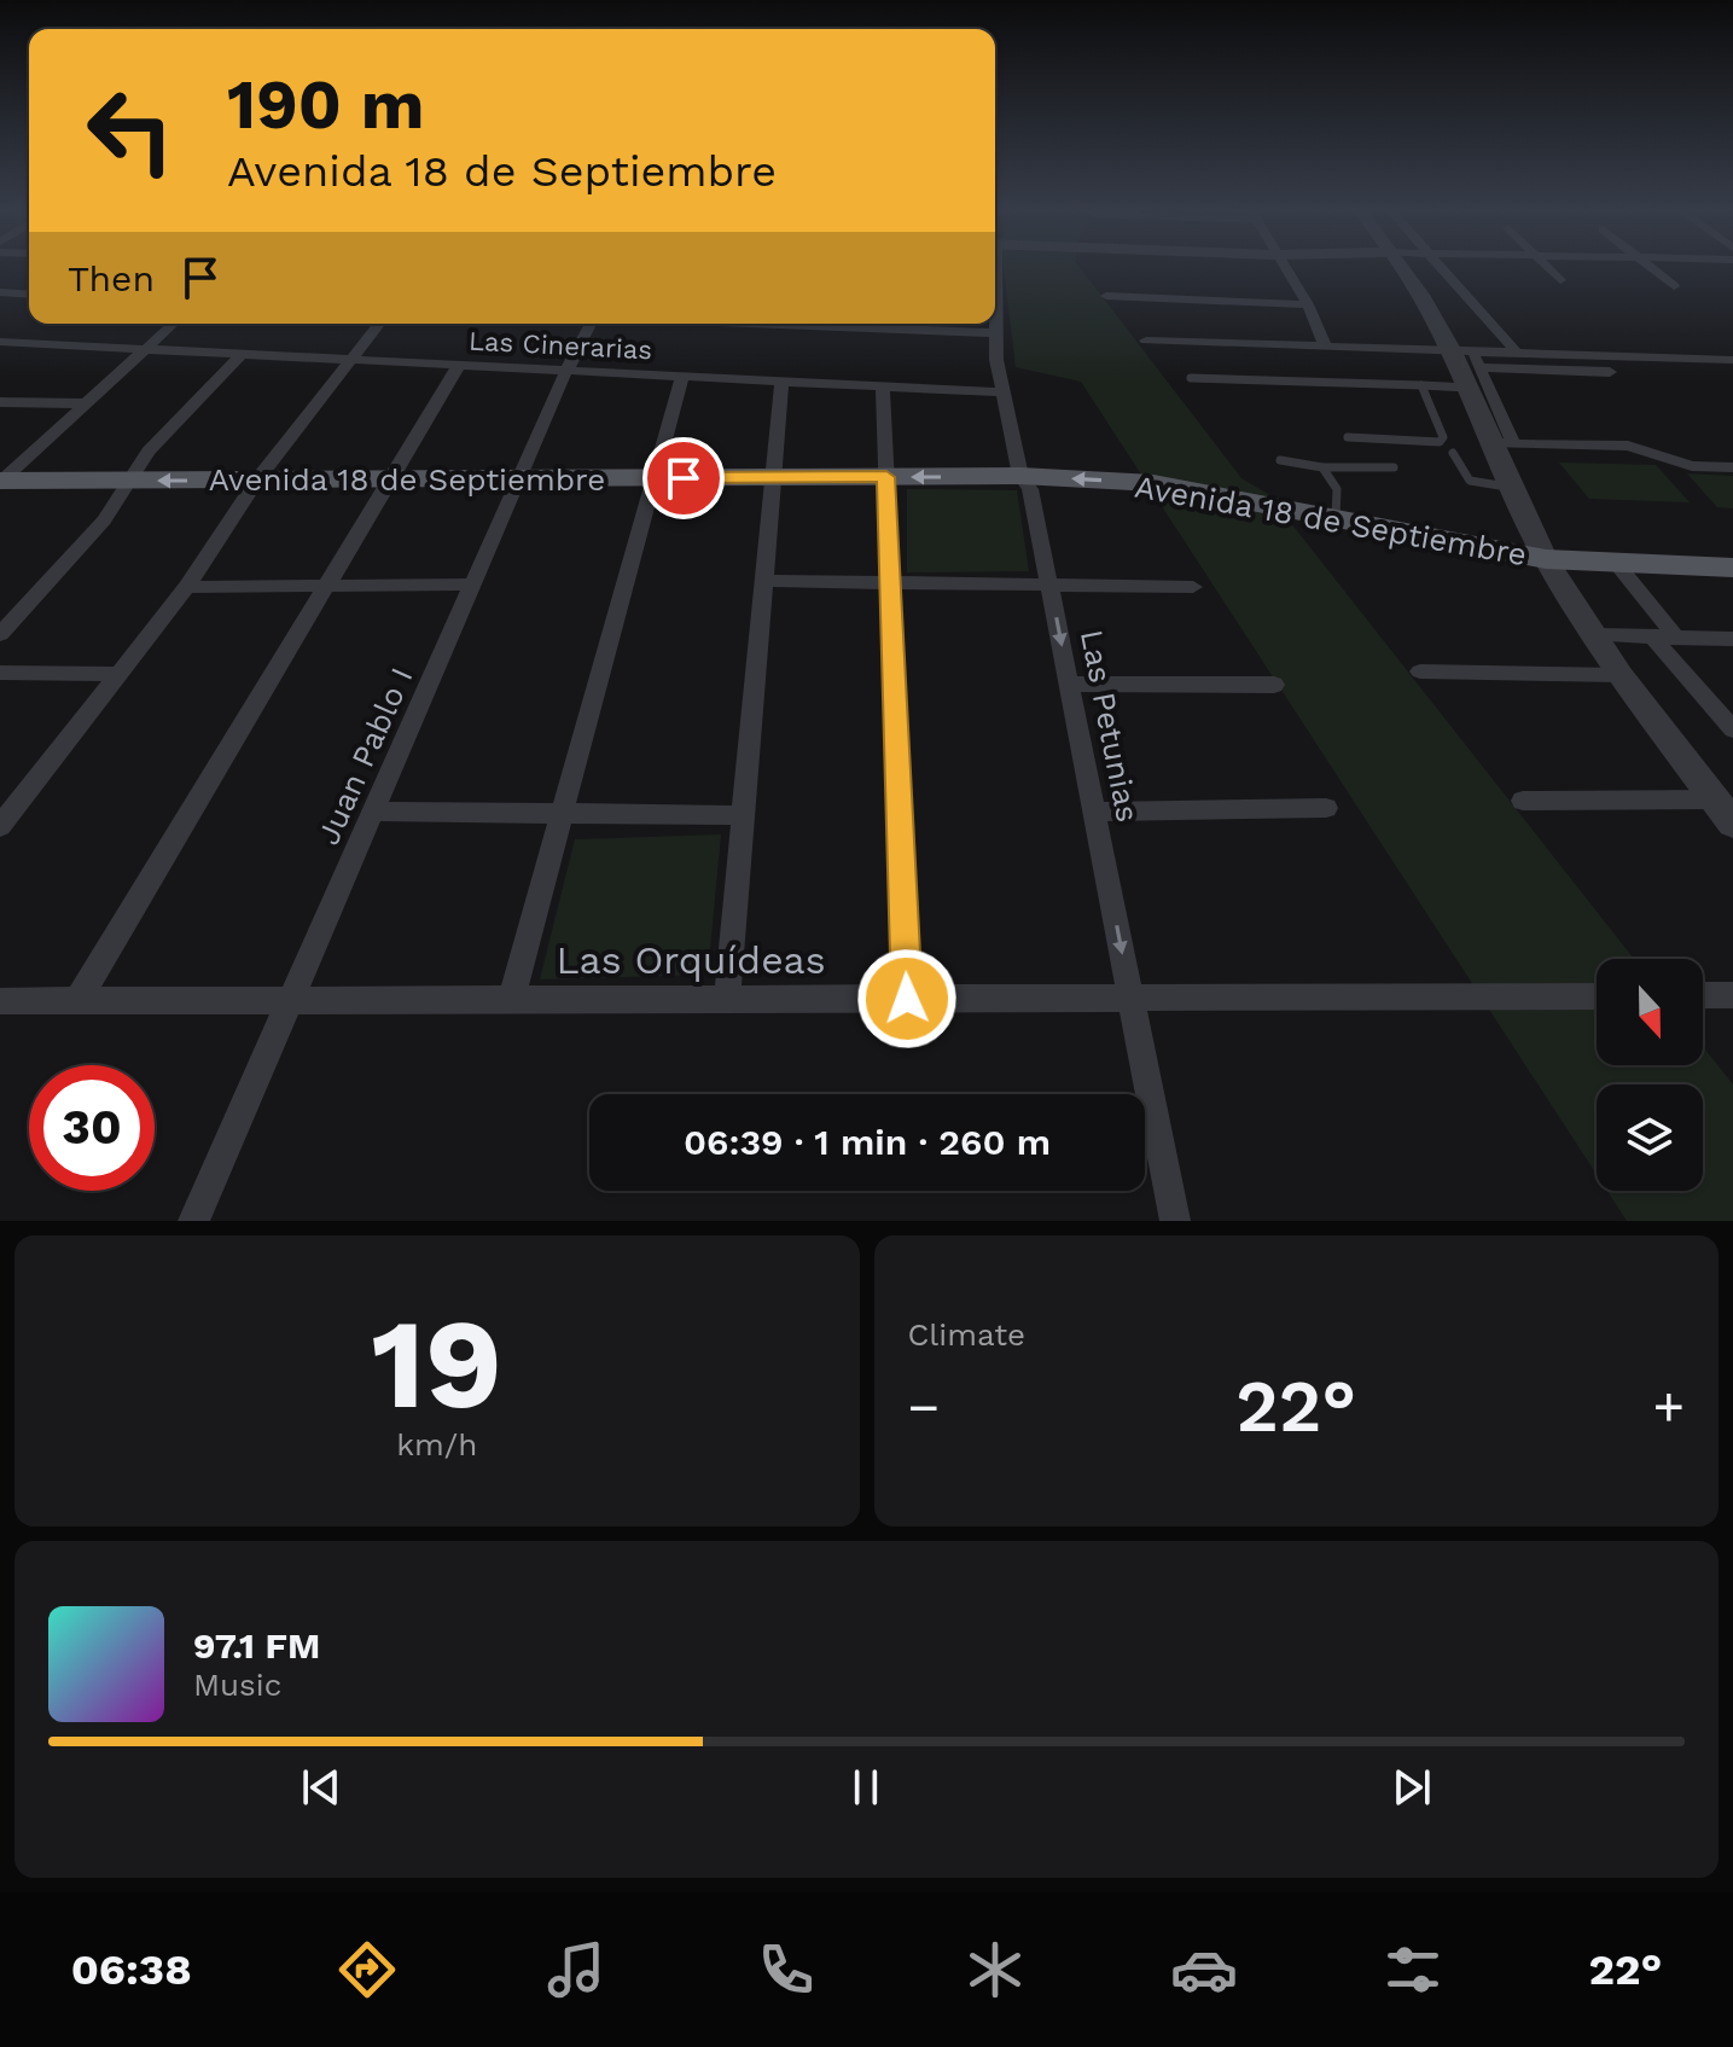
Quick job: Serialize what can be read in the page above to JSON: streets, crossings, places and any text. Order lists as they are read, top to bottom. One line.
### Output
{"streets":{"main road":["Avenida 18 de Septiembre"],"street":["Las Cinerarias","Las Petunias","Juan Pablo I","Las Orquídeas"]},"crossings":[["Las Cinerarias","Las Petunias"],["Las Cinerarias","Juan Pablo I"],["Avenida 18 de Septiembre","Las Petunias"],["Avenida 18 de Septiembre","Juan Pablo I"],["Las Petunias","Las Orquídeas"],["Juan Pablo I","Las Orquídeas"]],"north":"bottom","page":{"turn":["190 m","Avenida 18 de Septiembre"],"then":"Then","limit":"30","trip":"06:39 · 1 min · 260 m","tile":[["19","km/h"],"Climate"],"heat":["−","22°","+"],"song":["97.1 FM","Music"],"tabs":["06:38","22°"]}}
